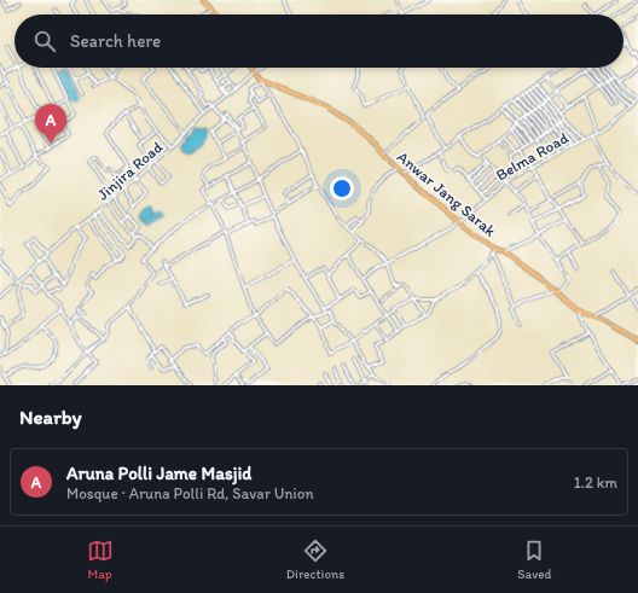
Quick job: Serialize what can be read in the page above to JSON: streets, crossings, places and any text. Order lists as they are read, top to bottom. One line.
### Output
{"streets":{"main road":["Anwar Jang Sarak"],"street":["Belma Road","Jinjira Road"]},"crossings":[["Belma Road","Anwar Jang Sarak"],["Jinjira Road","Anwar Jang Sarak"]],"page":{"search":"Search here","pins":"A","heading":"Nearby","list":[{"mark":"A","name":"Aruna Polli Jame Masjid","note":"Mosque · Aruna Polli Rd, Savar Union","value":"1.2 km"}],"nav":["Map","Directions","Saved"]}}
